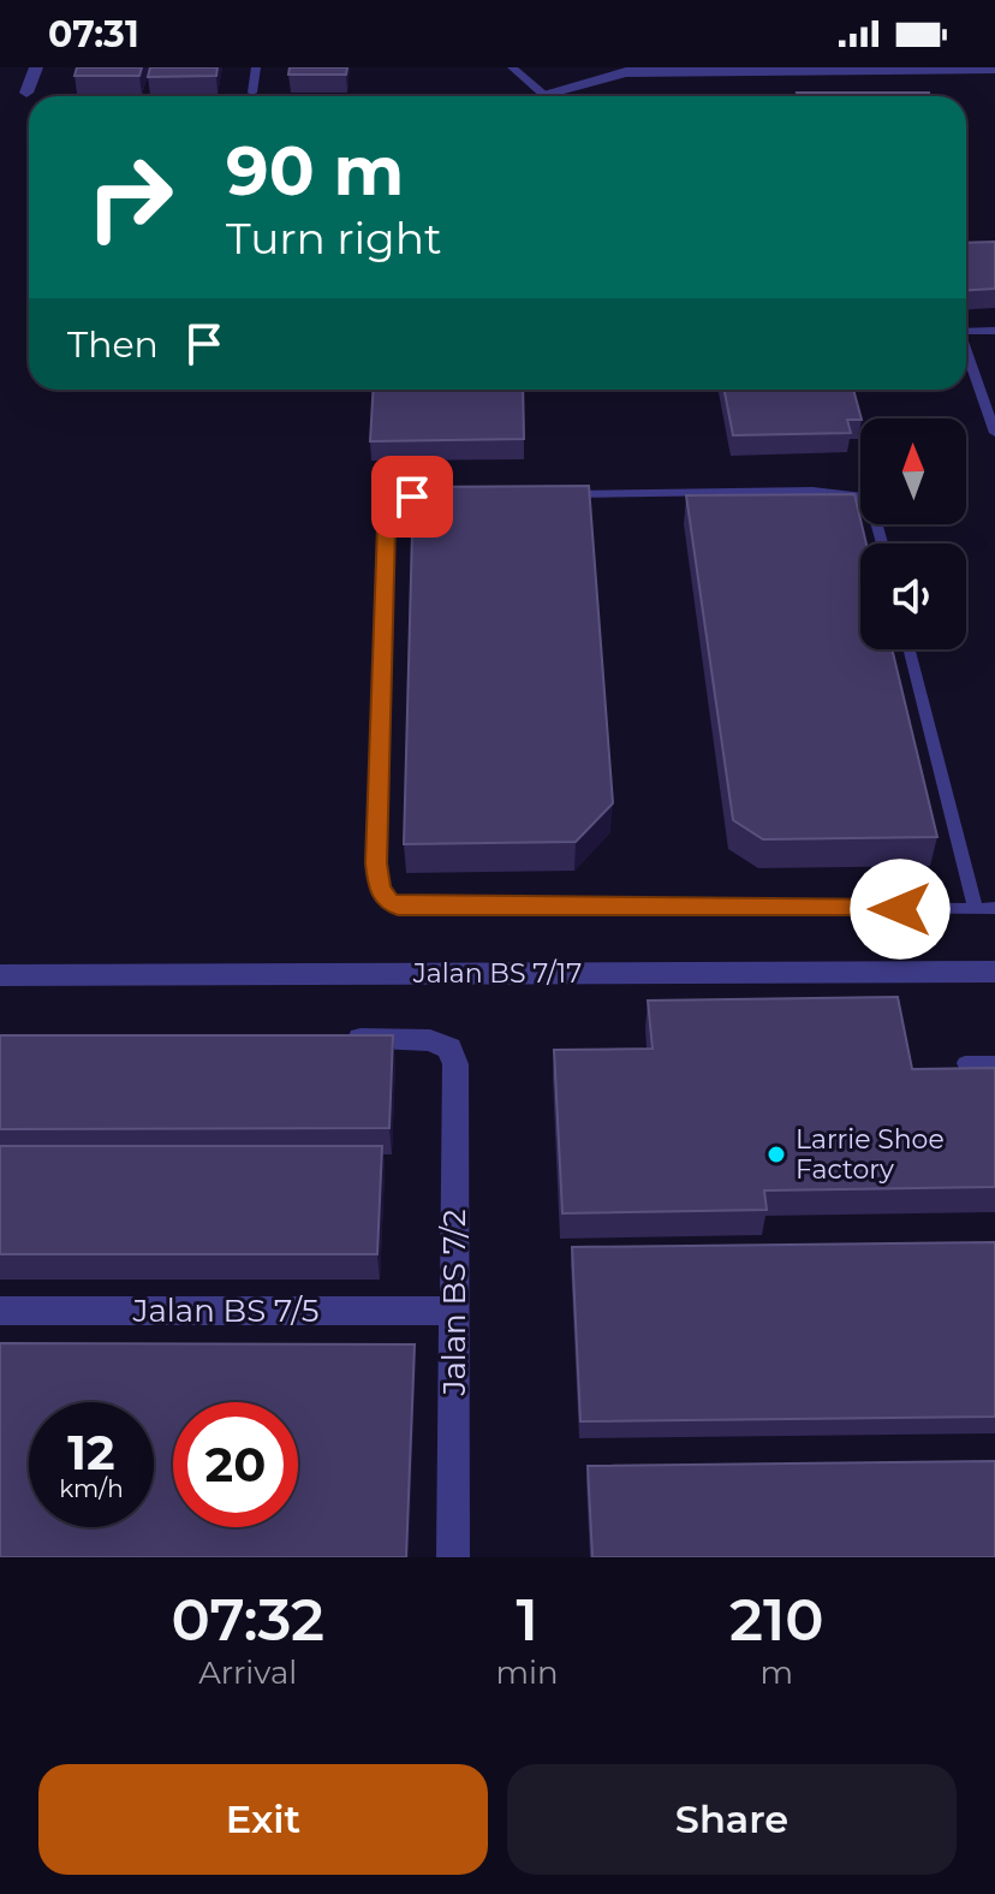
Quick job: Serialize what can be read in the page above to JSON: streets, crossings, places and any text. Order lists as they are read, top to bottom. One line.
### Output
{"streets":{"street":["Jalan BS 7/17","Jalan BS 7/2","Jalan BS 7/5"]},"crossings":[["Jalan BS 7/2","Jalan BS 7/5"]],"places":["Larrie Shoe Factory"],"north":"top","page":{"status":"07:31","turn":["90 m","Turn right"],"then":"Then","speed":"12 km/h","limit":"20","eta":["07:32","Arrival","1","min","210","m"],"buttons":["Exit","Share"]}}
